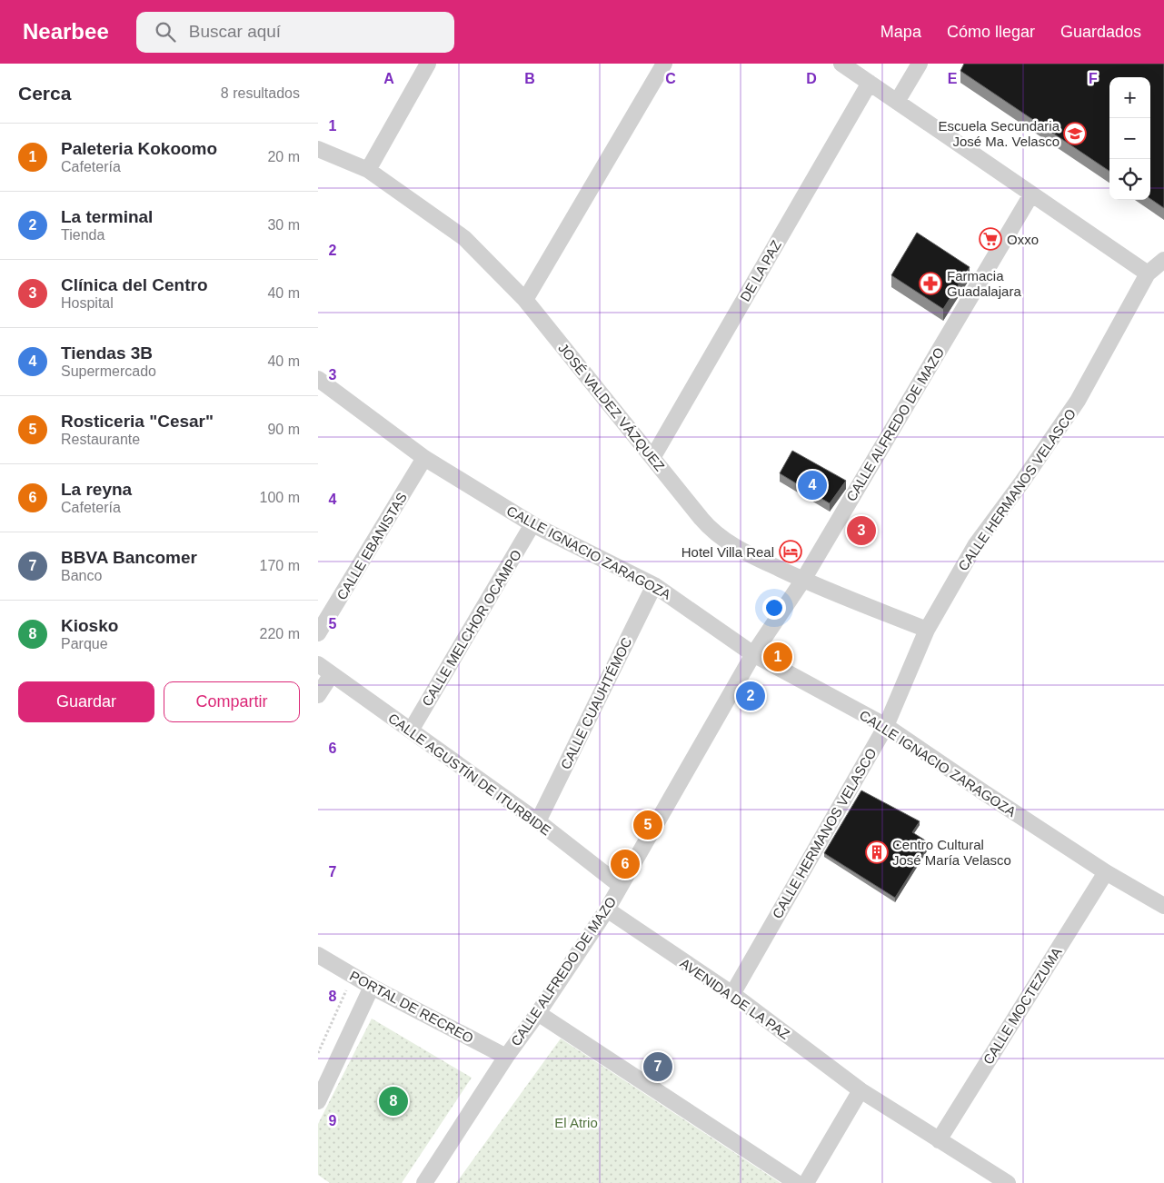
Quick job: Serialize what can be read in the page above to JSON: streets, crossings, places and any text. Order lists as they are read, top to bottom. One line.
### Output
{"streets":{"street":["DE LA PAZ","JOSÉ VALDEZ VÁZQUEZ","CALLE ALFREDO DE MAZO","CALLE HERMANOS VELASCO","CALLE EBANISTAS","CALLE IGNACIO ZARAGOZA","CALLE MELCHOR OCAMPO","CALLE CUAUHTÉMOC","CALLE AGUSTÍN DE ITURBIDE","AVENIDA DE LA PAZ","CALLE MOCTEZUMA","PORTAL DE RECREO"]},"crossings":[["DE LA PAZ","JOSÉ VALDEZ VÁZQUEZ"],["JOSÉ VALDEZ VÁZQUEZ","CALLE ALFREDO DE MAZO"],["JOSÉ VALDEZ VÁZQUEZ","CALLE HERMANOS VELASCO"],["CALLE ALFREDO DE MAZO","CALLE IGNACIO ZARAGOZA"],["CALLE ALFREDO DE MAZO","CALLE AGUSTÍN DE ITURBIDE"],["CALLE ALFREDO DE MAZO","AVENIDA DE LA PAZ"],["CALLE ALFREDO DE MAZO","PORTAL DE RECREO"],["CALLE HERMANOS VELASCO","CALLE IGNACIO ZARAGOZA"],["CALLE HERMANOS VELASCO","AVENIDA DE LA PAZ"],["CALLE EBANISTAS","CALLE IGNACIO ZARAGOZA"],["CALLE IGNACIO ZARAGOZA","CALLE MELCHOR OCAMPO"],["CALLE IGNACIO ZARAGOZA","CALLE CUAUHTÉMOC"],["CALLE IGNACIO ZARAGOZA","CALLE MOCTEZUMA"],["CALLE MELCHOR OCAMPO","CALLE AGUSTÍN DE ITURBIDE"],["CALLE CUAUHTÉMOC","CALLE AGUSTÍN DE ITURBIDE"],["AVENIDA DE LA PAZ","CALLE MOCTEZUMA"]],"parks":["El Atrio"],"places":{"school or university":["Escuela Secundaria José Ma. Velasco"],"supermarket":["Oxxo"],"pharmacy":["Farmacia Guadalajara"],"hotel":["Hotel Villa Real"],"building":["Centro Cultural José María Velasco"]},"page":{"header":"Nearbee","search":"Buscar aquí","nav":["Mapa","Cómo llegar","Guardados"],"heading":["Cerca","8 resultados"],"map_buttons":["+","−"],"list":[{"mark":"1","name":"Paleteria Kokoomo","note":"Cafetería","value":"20 m"},{"mark":"2","name":"La terminal","note":"Tienda","value":"30 m"},{"mark":"3","name":"Clínica del Centro","note":"Hospital","value":"40 m"},{"mark":"4","name":"Tiendas 3B","note":"Supermercado","value":"40 m"},{"mark":"5","name":"Rosticeria \"Cesar\"","note":"Restaurante","value":"90 m"},{"mark":"6","name":"La reyna","note":"Cafetería","value":"100 m"},{"mark":"7","name":"BBVA Bancomer","note":"Banco","value":"170 m"},{"mark":"8","name":"Kiosko","note":"Parque","value":"220 m"}],"pins":["4","3","1","2","5","6","7","8"],"buttons":["Guardar","Compartir"]},"grid":{"columns":["A","B","C","D","E","F"],"rows":["1","2","3","4","5","6","7","8","9"]}}
